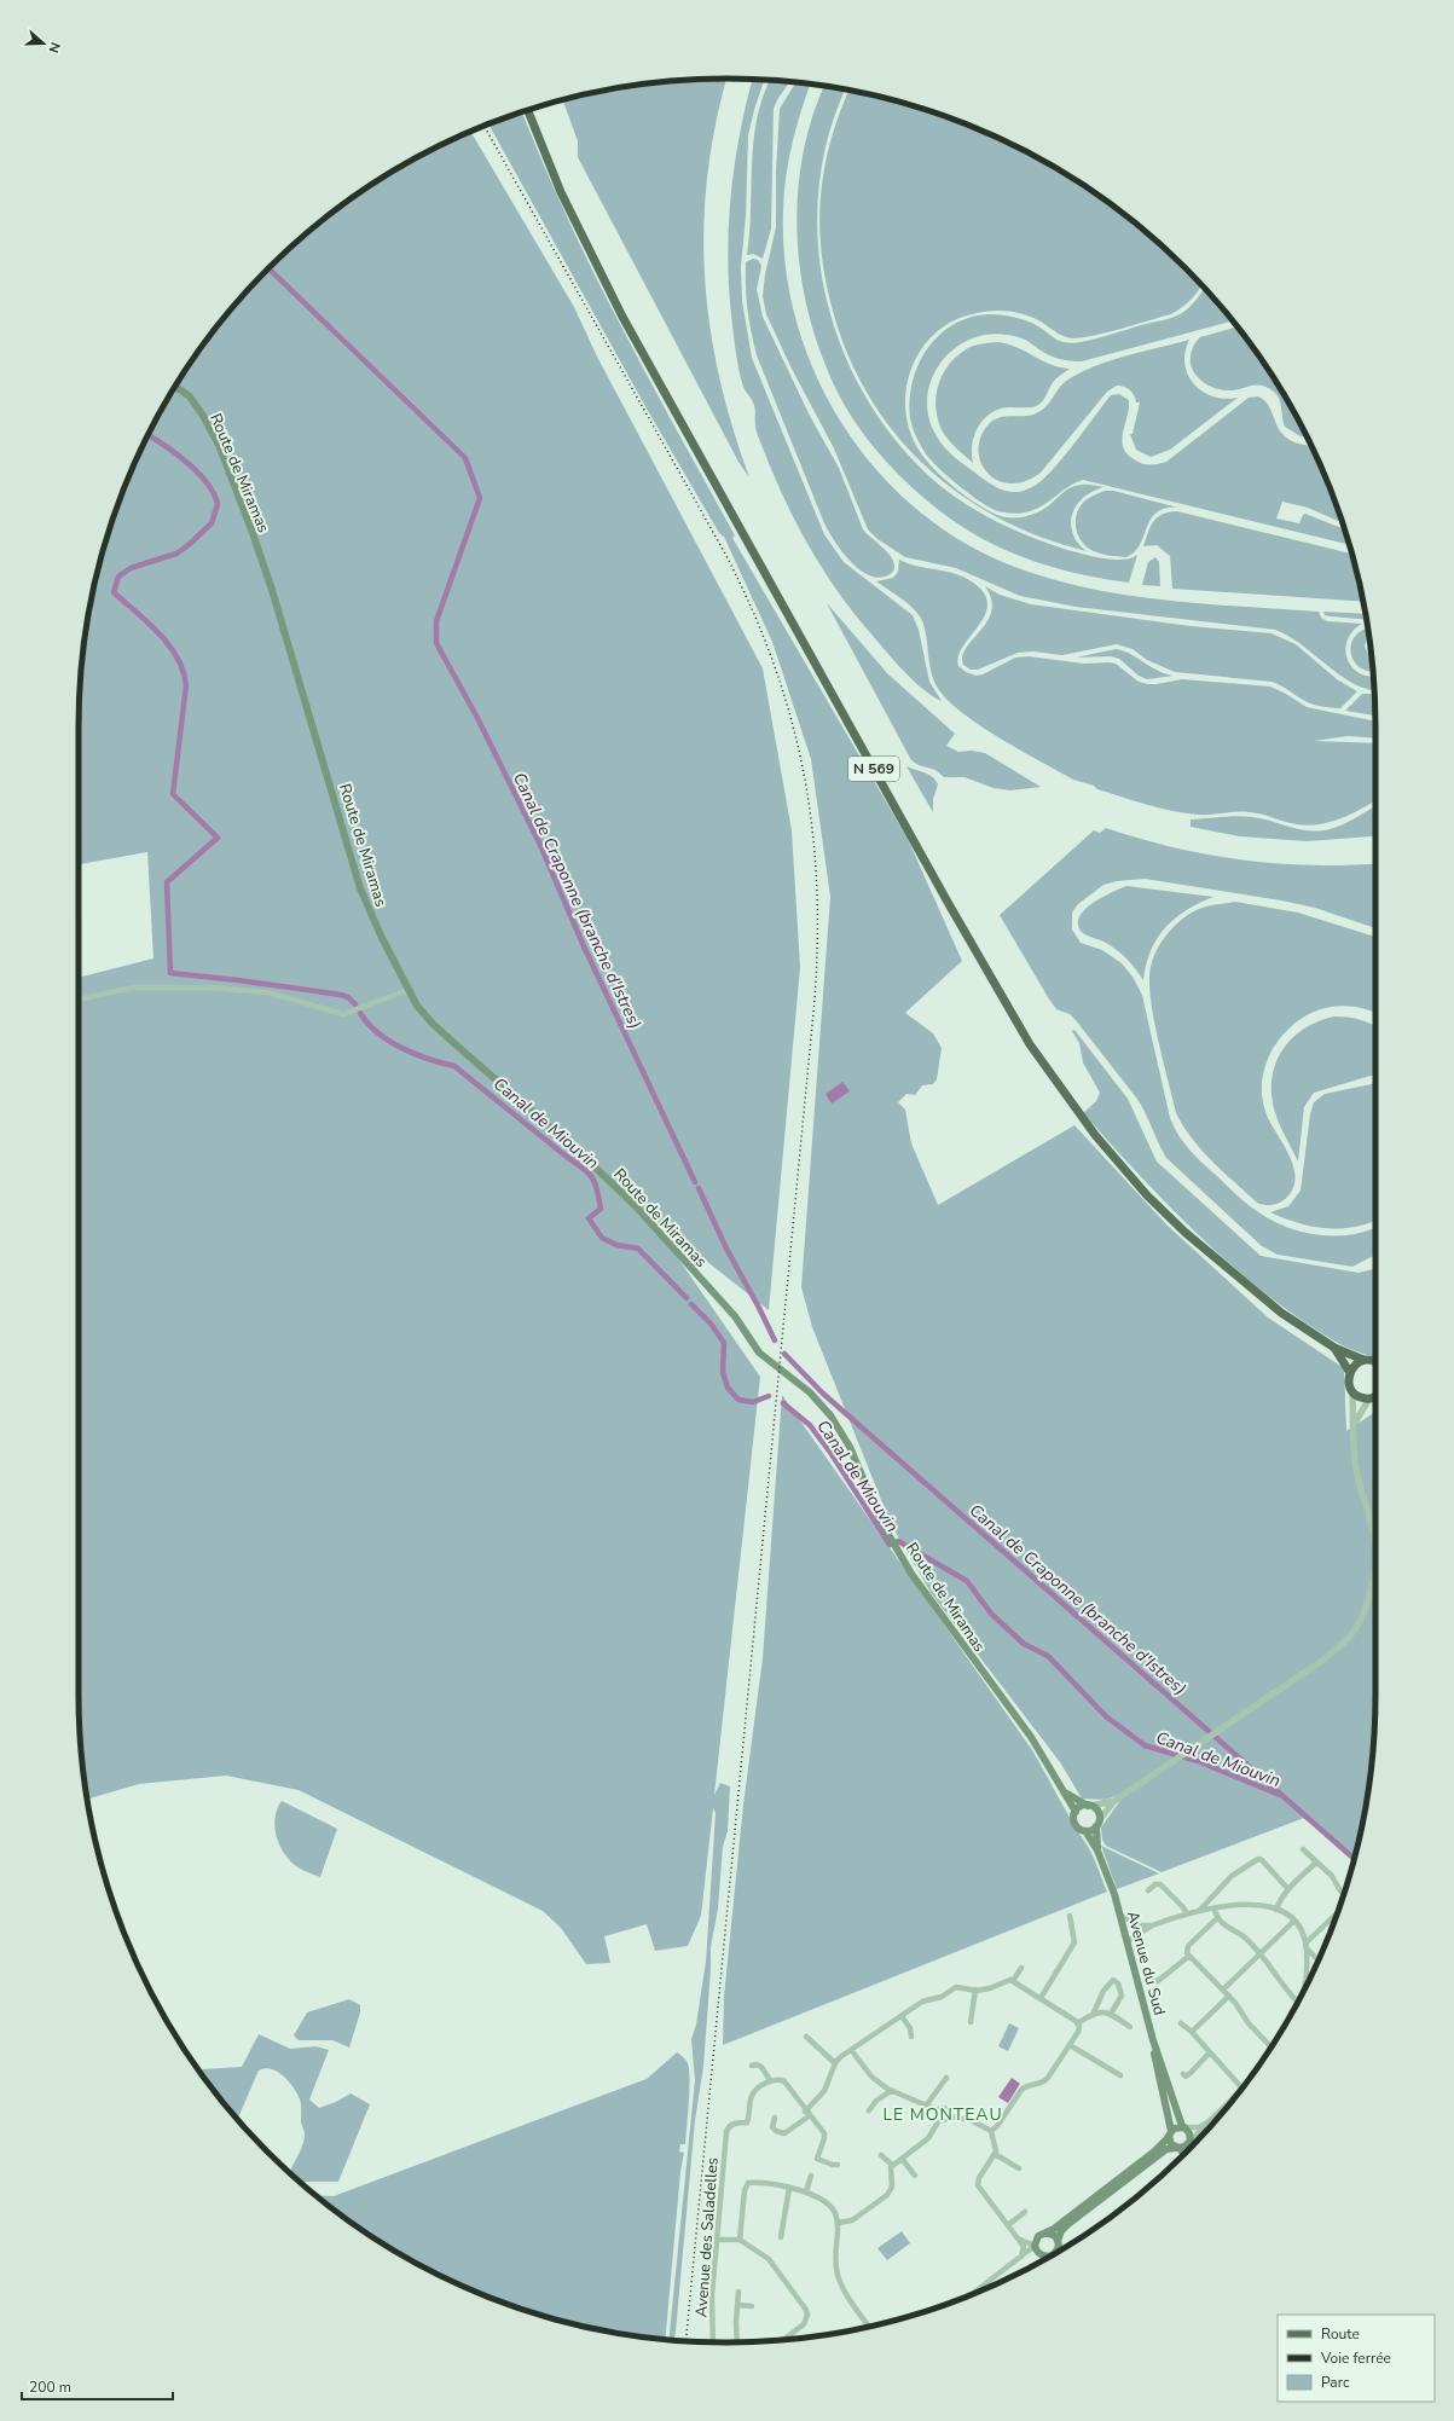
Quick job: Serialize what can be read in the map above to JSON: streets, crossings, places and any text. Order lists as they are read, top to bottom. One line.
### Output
{"streets":{"main road":["Route de Miramas","N 569","Avenue du Sud"],"street":["Avenue des Saladelles"]},"districts":["LE MONTEAU"],"water":["Canal de Craponne (branche d'Istres)","Canal de Miouvin"],"legend":["Route","Voie ferrée","Parc"],"scale_bar":"200 m","north":"right"}
